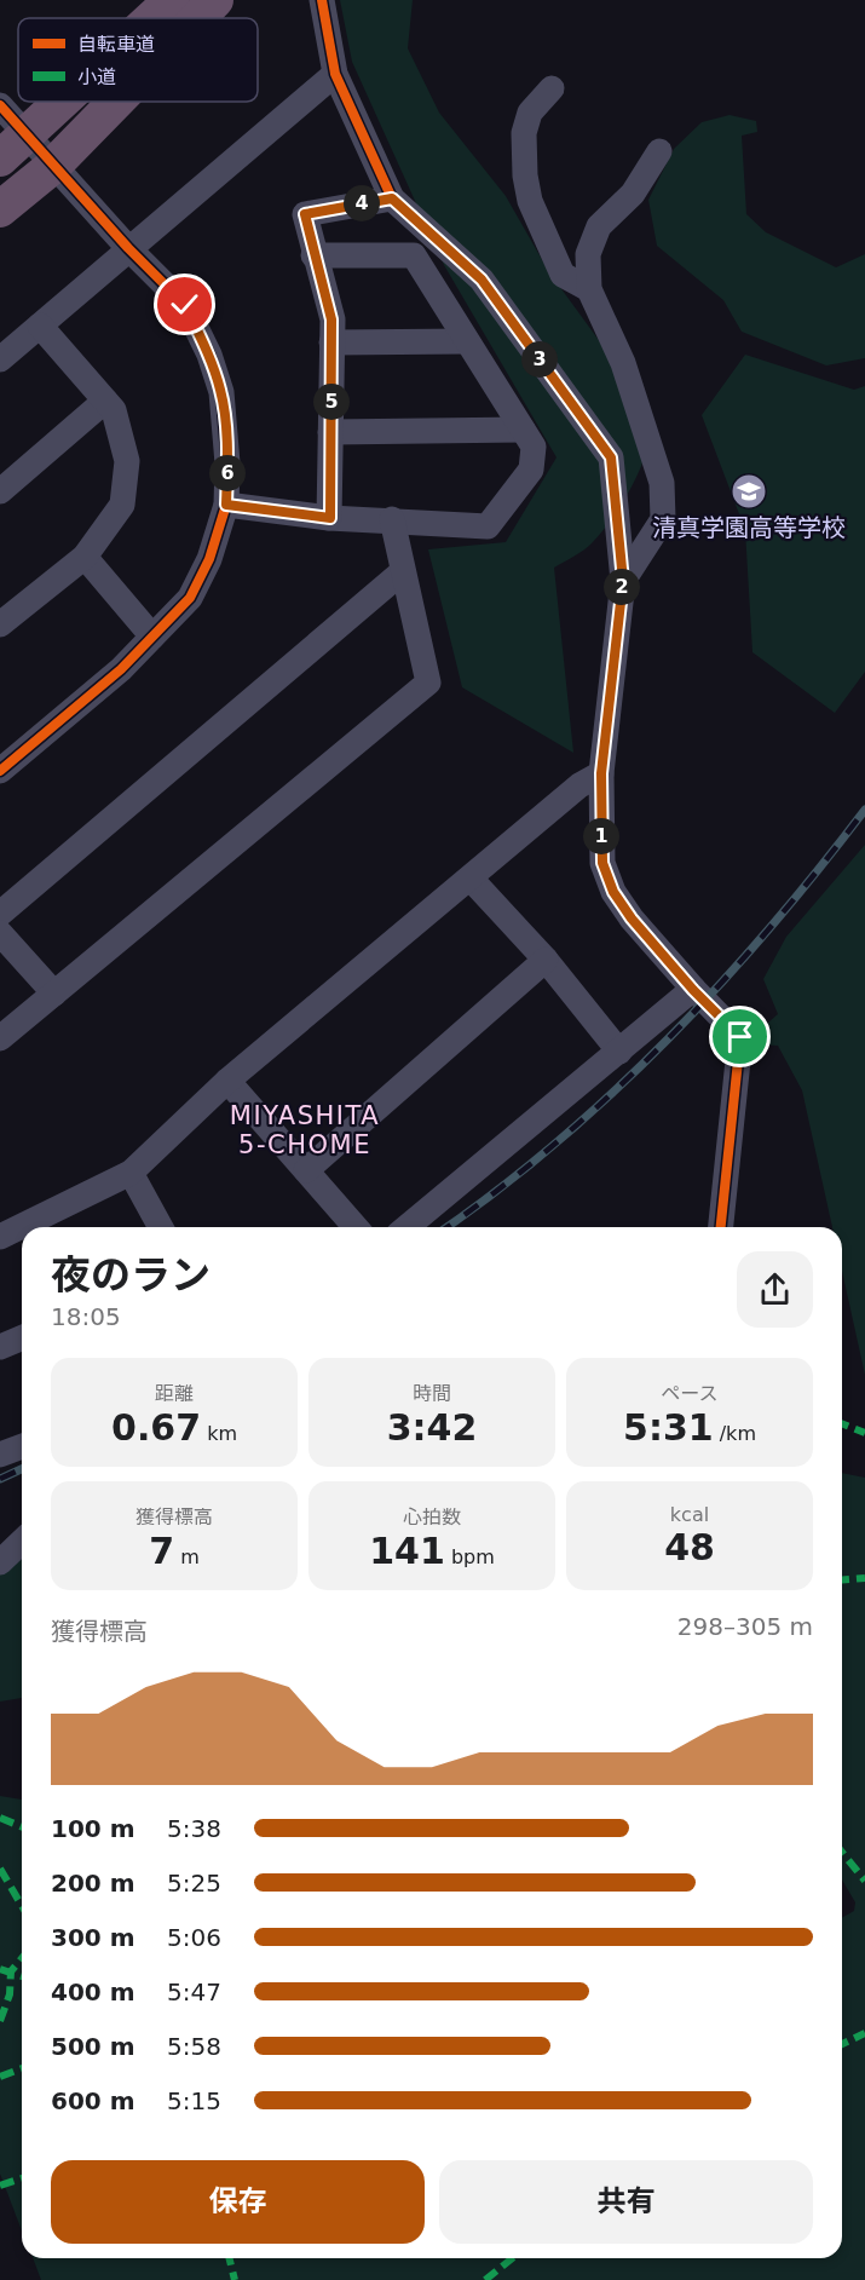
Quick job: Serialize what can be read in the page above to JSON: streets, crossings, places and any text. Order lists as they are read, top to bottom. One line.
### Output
{"districts":["MIYASHITA 5-CHOME"],"places":{"school or university":["清真学園高等学校"]},"legend":["自転車道","小道"],"page":{"pins":["4","3","5","6","2","1"],"heading":["夜のラン","18:05"],"stats":[["距離","0.67 km"],["時間","3:42"],["ペース","5:31 /km"],["獲得標高","7 m"],["心拍数","141 bpm"],["kcal","48"]],"chart":["獲得標高","298–305 m"],"list":[{"name":"100 m","note":"5:38"},{"name":"200 m","note":"5:25"},{"name":"300 m","note":"5:06"},{"name":"400 m","note":"5:47"},{"name":"500 m","note":"5:58"},{"name":"600 m","note":"5:15"}],"buttons":["保存","共有"]}}
